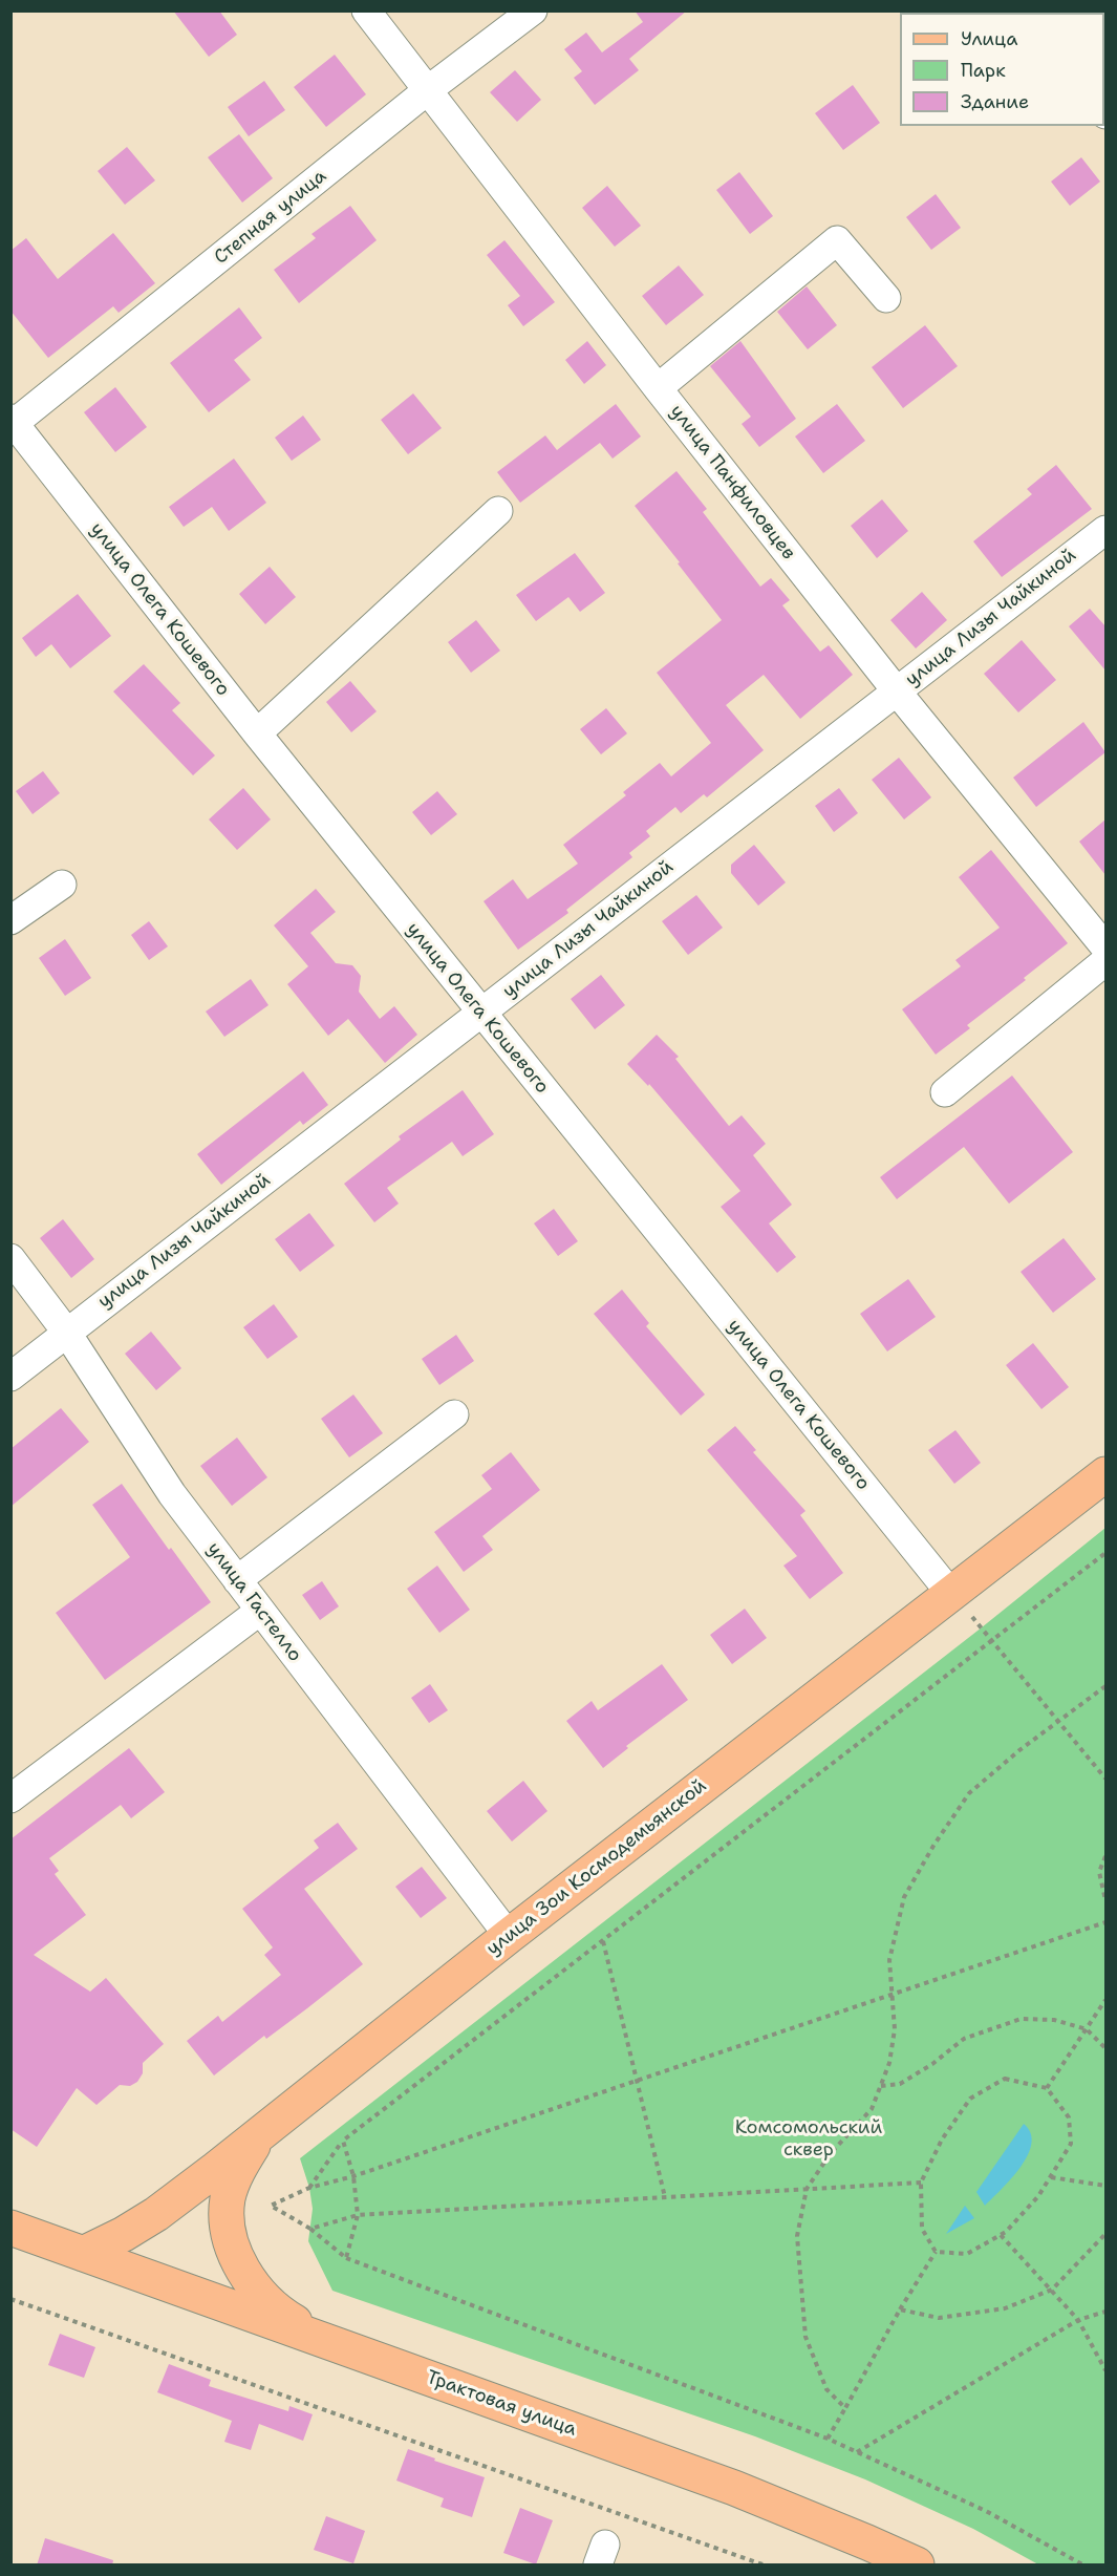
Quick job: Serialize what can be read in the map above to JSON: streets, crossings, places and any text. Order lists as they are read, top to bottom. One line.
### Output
{"streets":{"main road":["улица Зои Космодемьянской","Трактовая улица"],"street":["Степная улица","улица Панфиловцев","улица Олега Кошевого","улица Лизы Чайкиной","улица Гастелло"]},"crossings":[["Степная улица","улица Панфиловцев"],["Степная улица","улица Олега Кошевого"],["улица Панфиловцев","улица Лизы Чайкиной"],["улица Олега Кошевого","улица Лизы Чайкиной"],["улица Олега Кошевого","улица Зои Космодемьянской"],["улица Лизы Чайкиной","улица Гастелло"],["улица Гастелло","улица Зои Космодемьянской"],["улица Зои Космодемьянской","Трактовая улица"]],"parks":["Комсомольский сквер"],"legend":["Улица","Парк","Здание"]}
